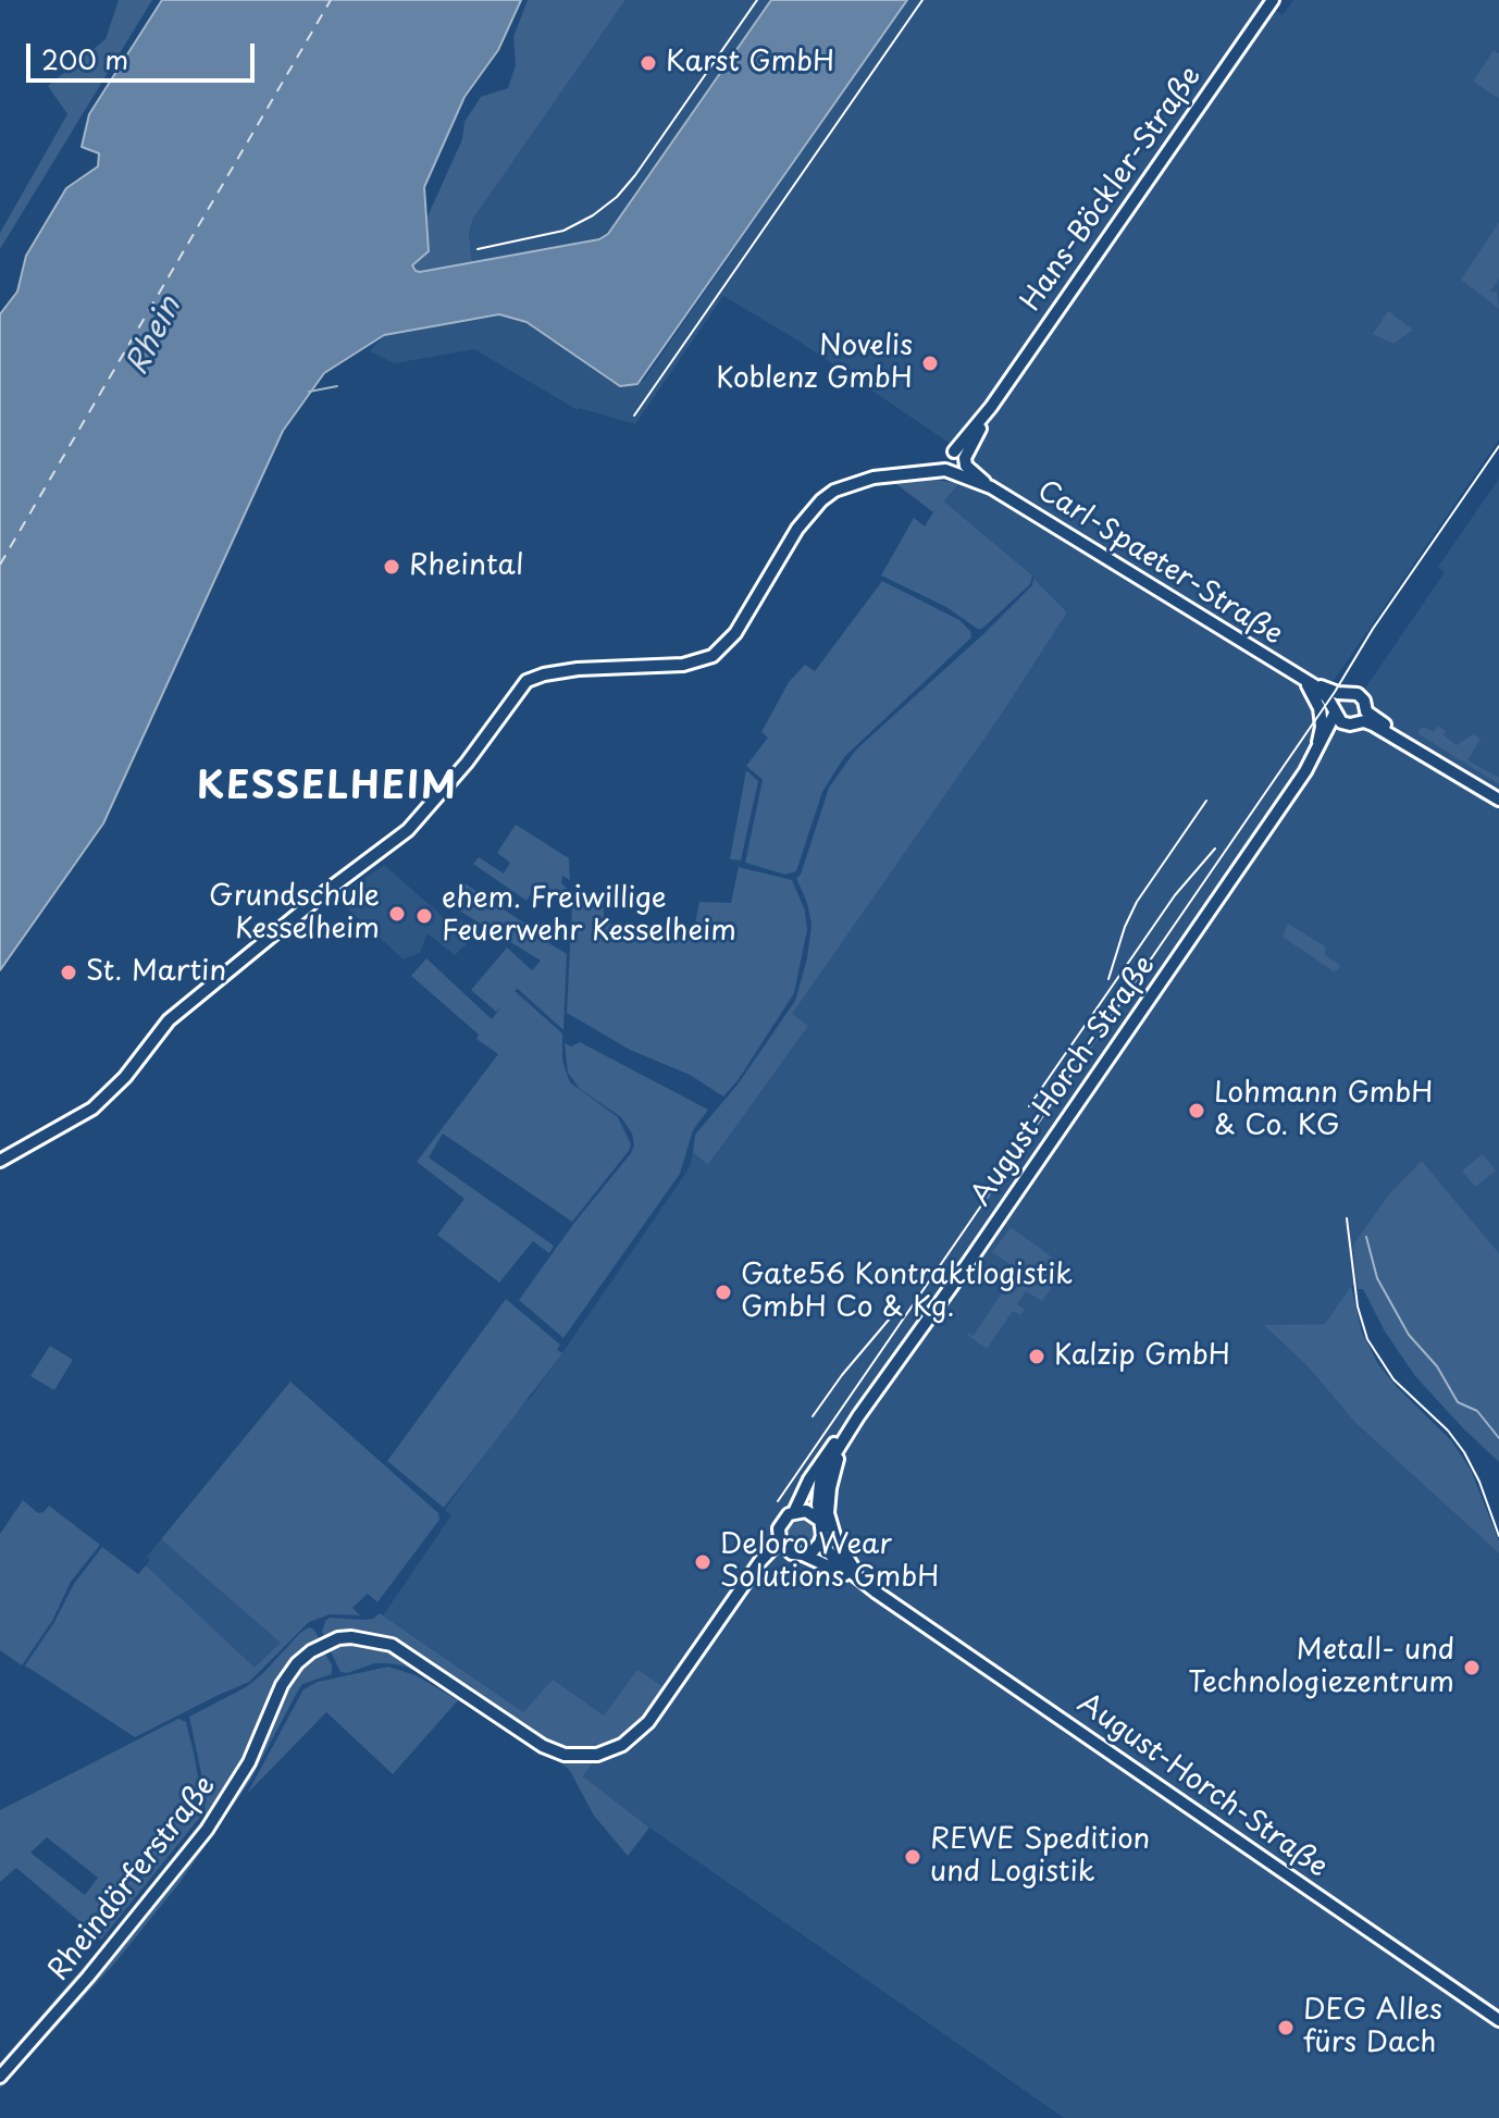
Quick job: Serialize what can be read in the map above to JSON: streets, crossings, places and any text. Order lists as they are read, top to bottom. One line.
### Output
{"streets":{"main road":["Hans-Böckler-Straße","Carl-Spaeter-Straße","August-Horch-Straße","Rheindörferstraße"]},"crossings":[["Hans-Böckler-Straße","Carl-Spaeter-Straße"],["Carl-Spaeter-Straße","August-Horch-Straße"],["August-Horch-Straße","Rheindörferstraße"]],"districts":["KESSELHEIM"],"water":["Rhein"],"places":["Karst GmbH","Novelis Koblenz GmbH","Rheintal","Grundschule Kesselheim","ehem. Freiwillige Feuerwehr Kesselheim","St. Martin","Lohmann GmbH & Co. KG","Gate56 Kontraktlogistik GmbH Co & Kg.","Kalzip GmbH","Deloro Wear Solutions GmbH","Metall- und Technologiezentrum","REWE Spedition und Logistik","DEG Alles fürs Dach"],"scale_bar":"200 m"}
